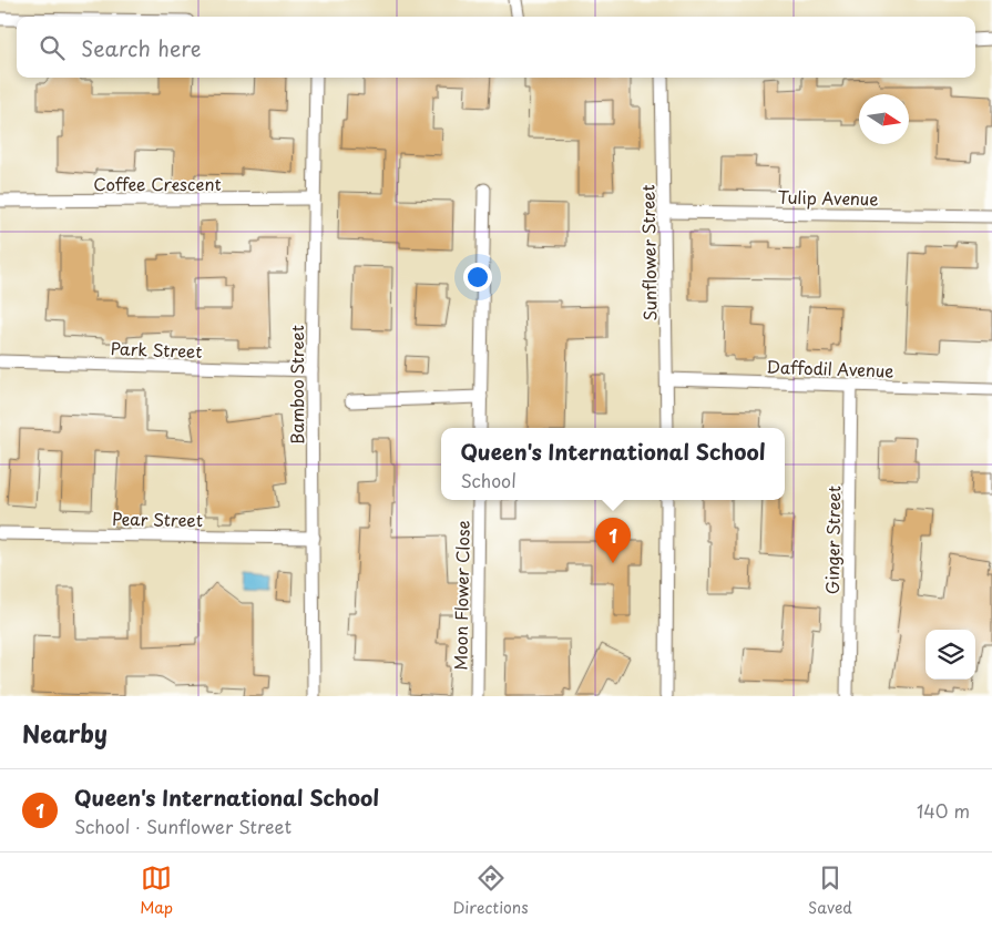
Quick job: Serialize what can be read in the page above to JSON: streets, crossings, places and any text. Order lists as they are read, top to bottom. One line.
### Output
{"streets":{"street":["Coffee Crescent","Tulip Avenue","Sunflower Street","Park Street","Daffodil Avenue","Bamboo Street","Pear Street","Ginger Street","Moon Flower Close"]},"crossings":[["Coffee Crescent","Bamboo Street"],["Tulip Avenue","Sunflower Street"],["Sunflower Street","Daffodil Avenue"],["Park Street","Bamboo Street"],["Daffodil Avenue","Ginger Street"],["Bamboo Street","Pear Street"]],"north":"right","page":{"search":"Search here","popup":["Queen's International School","School"],"pins":"1","heading":"Nearby","list":[{"mark":"1","name":"Queen's International School","note":"School · Sunflower Street","value":"140 m"}],"nav":["Map","Directions","Saved"]}}
